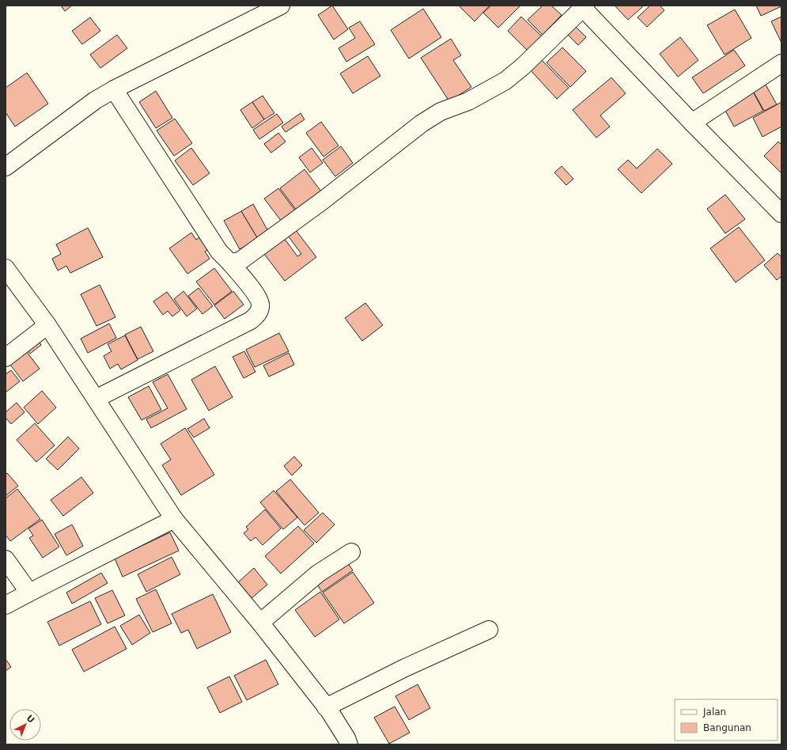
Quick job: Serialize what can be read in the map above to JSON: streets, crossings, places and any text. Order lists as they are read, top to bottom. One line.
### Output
{"legend":["Jalan","Bangunan"],"north":"top right"}
